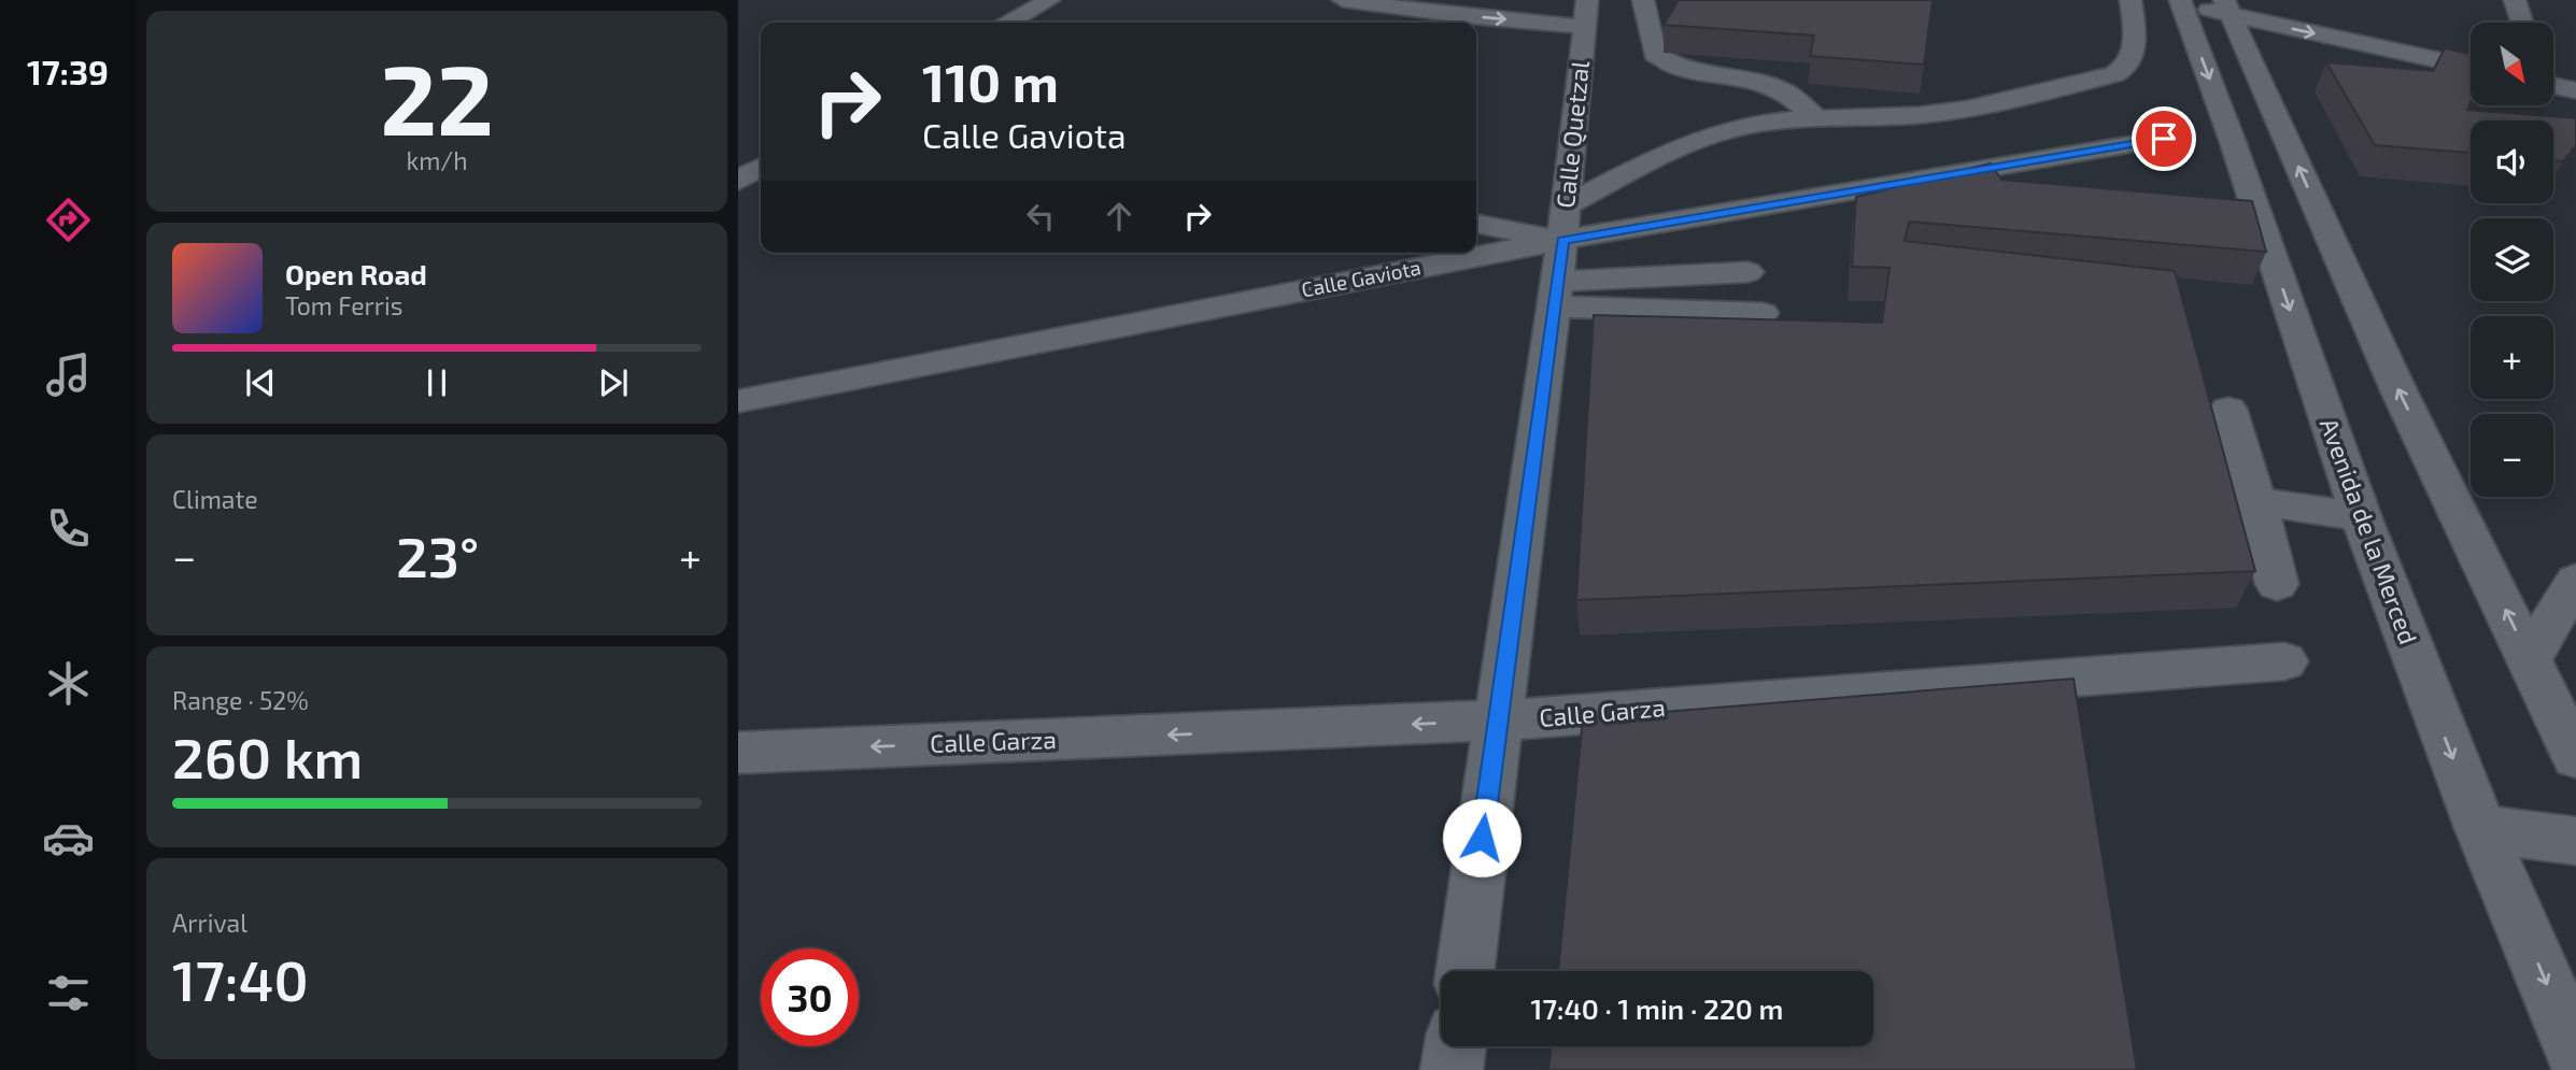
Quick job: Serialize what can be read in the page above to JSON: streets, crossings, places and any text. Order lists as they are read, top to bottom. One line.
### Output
{"streets":{"street":["Calle Quetzal","Calle Gaviota","Avenida de la Merced","Calle Garza"]},"crossings":[["Calle Quetzal","Calle Gaviota"],["Calle Quetzal","Calle Garza"]],"one_way":["Calle Garza"],"north":"bottom right","page":{"tabs":"17:39","tile":[["22","km/h"],"Climate",["Range · 52%","260 km"],["Arrival","17:40"]],"map_buttons":["+","−"],"turn":["110 m","Calle Gaviota"],"song":["Open Road","Tom Ferris"],"heat":["−","23°","+"],"limit":"30","trip":"17:40 · 1 min · 220 m"}}
